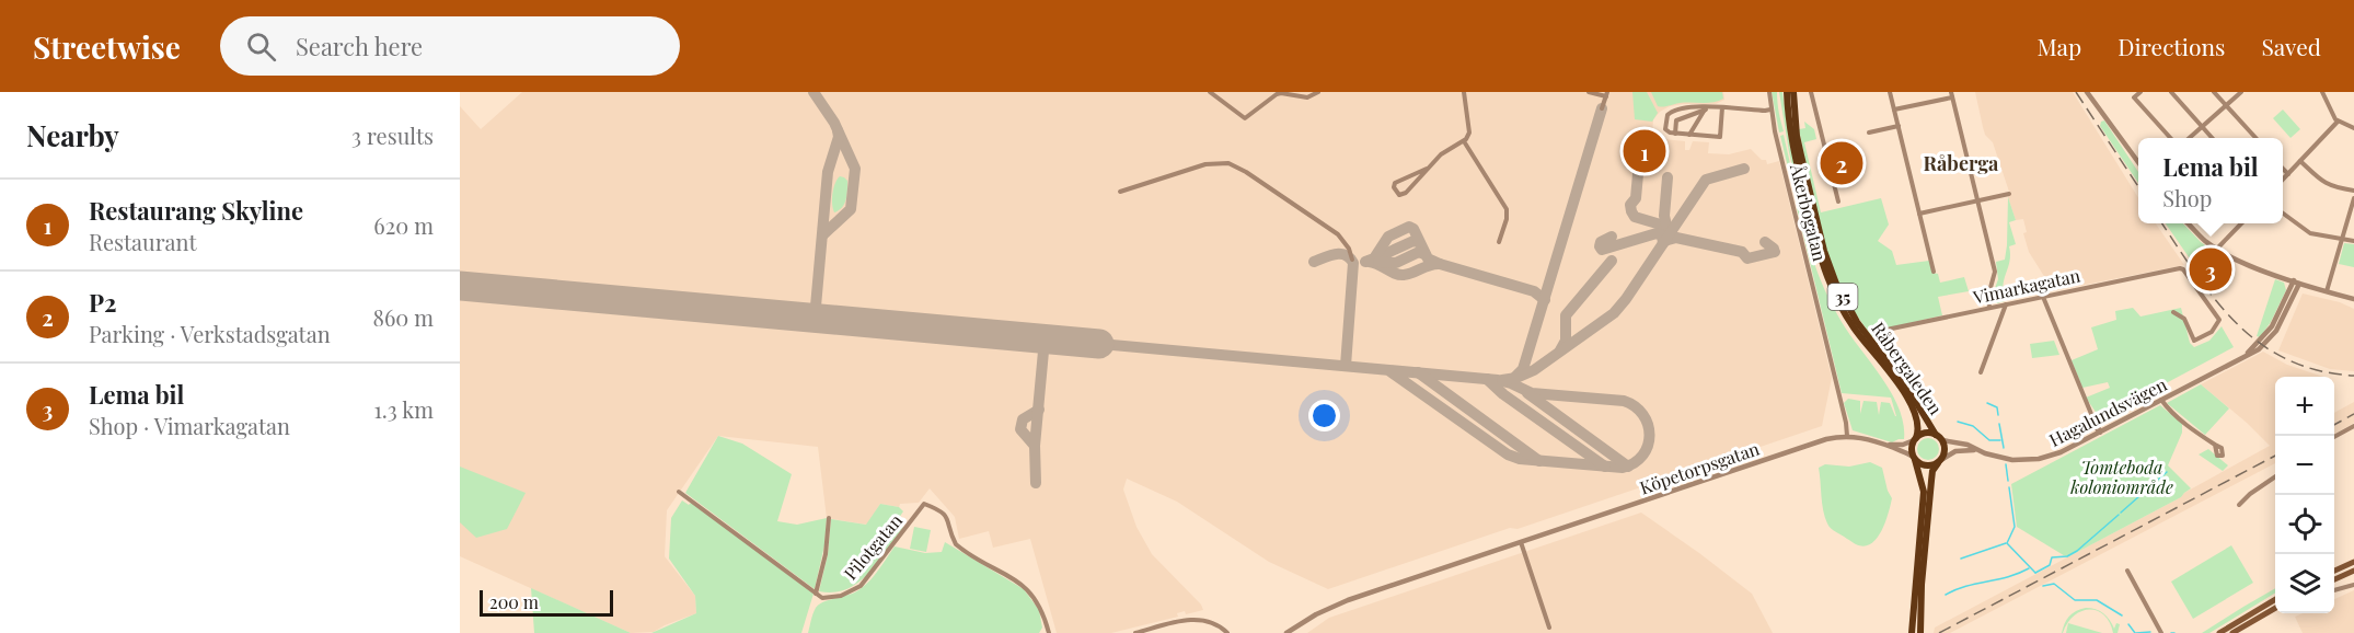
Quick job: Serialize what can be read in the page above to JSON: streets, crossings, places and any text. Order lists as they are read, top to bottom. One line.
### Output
{"streets":{"main road":["35","Råbergaleden"],"street":["Åkerbogatan","Vimarkagatan","Hagalundsvägen","Köpetorpsgatan","Pilotgatan"]},"crossings":[["Åkerbogatan","Köpetorpsgatan"],["35","Råbergaleden"],["35","Hagalundsvägen"],["35","Köpetorpsgatan"],["Råbergaleden","Hagalundsvägen"],["Råbergaleden","Köpetorpsgatan"],["Hagalundsvägen","Köpetorpsgatan"]],"districts":["Råberga"],"parks":["Tomteboda koloniområde"],"scale_bar":"200 m","page":{"header":"Streetwise","search":"Search here","nav":["Map","Directions","Saved"],"heading":["Nearby","3 results"],"pins":["1","2","3"],"popup":["Lema bil","Shop"],"list":[{"mark":"1","name":"Restaurang Skyline","note":"Restaurant","value":"620 m"},{"mark":"2","name":"P2","note":"Parking · Verkstadsgatan","value":"860 m"},{"mark":"3","name":"Lema bil","note":"Shop · Vimarkagatan","value":"1.3 km"}],"map_buttons":["+","−"],"scale":"200 m"}}
